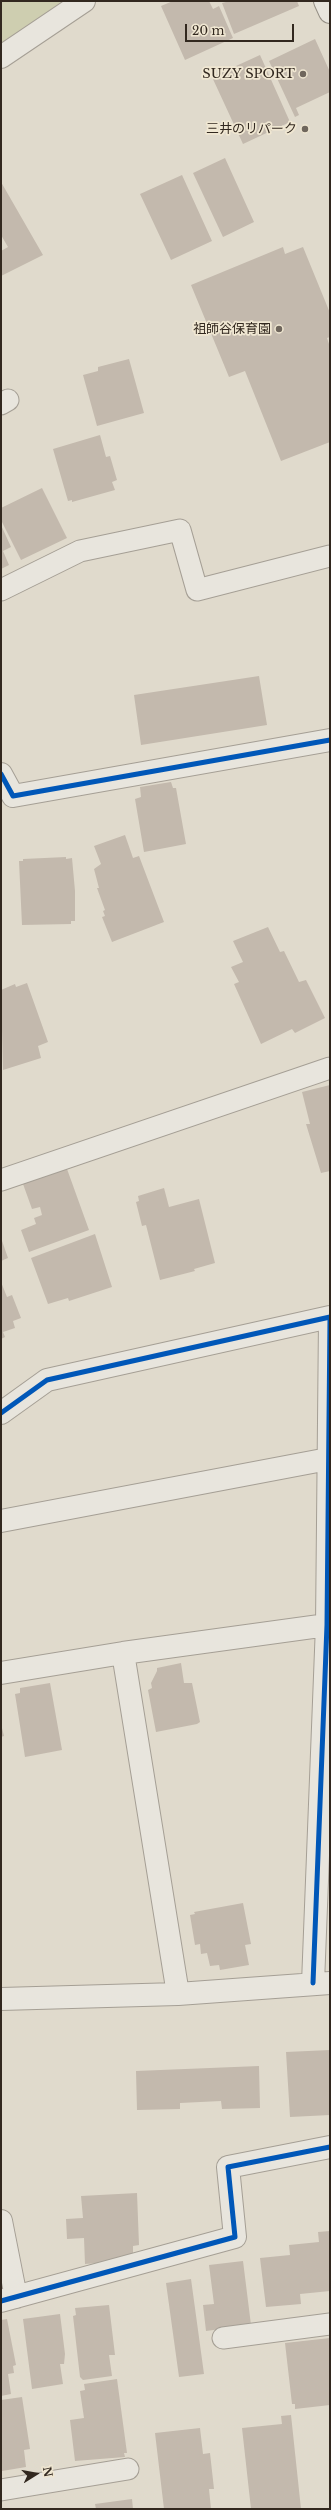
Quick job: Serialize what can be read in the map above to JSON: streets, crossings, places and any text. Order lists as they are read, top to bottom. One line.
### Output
{"places":["SUZY SPORT","三井のリパーク","祖師谷保育園"],"scale_bar":"20 m","north":"right"}
